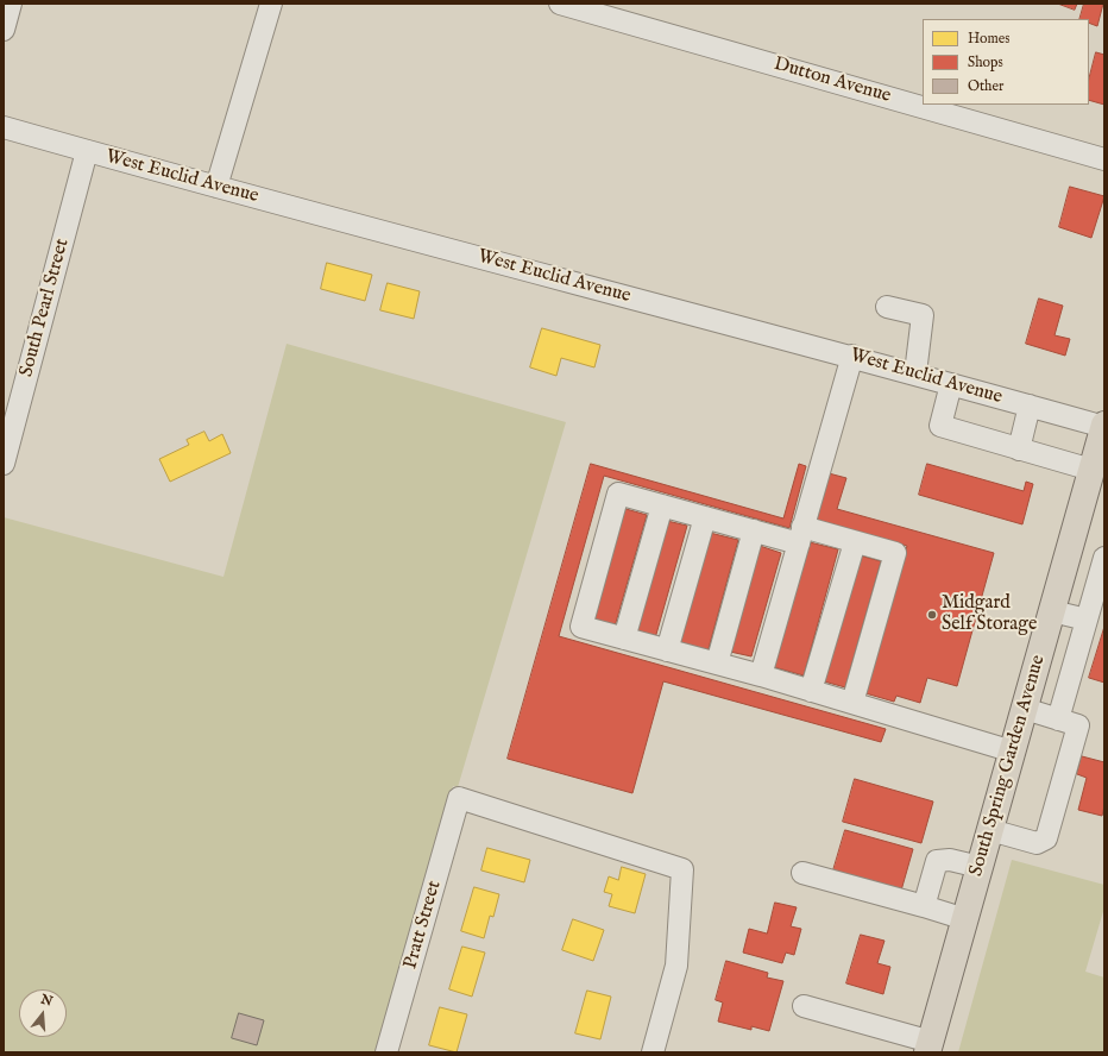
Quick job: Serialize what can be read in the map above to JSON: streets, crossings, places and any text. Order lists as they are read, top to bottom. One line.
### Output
{"streets":{"highway":["South Spring Garden Avenue"],"street":["Dutton Avenue","West Euclid Avenue","South Pearl Street","Pratt Street"]},"crossings":[["West Euclid Avenue","South Pearl Street"],["West Euclid Avenue","South Spring Garden Avenue"]],"places":["Midgard Self Storage"],"legend":["Homes","Shops","Other"],"north":"top"}
